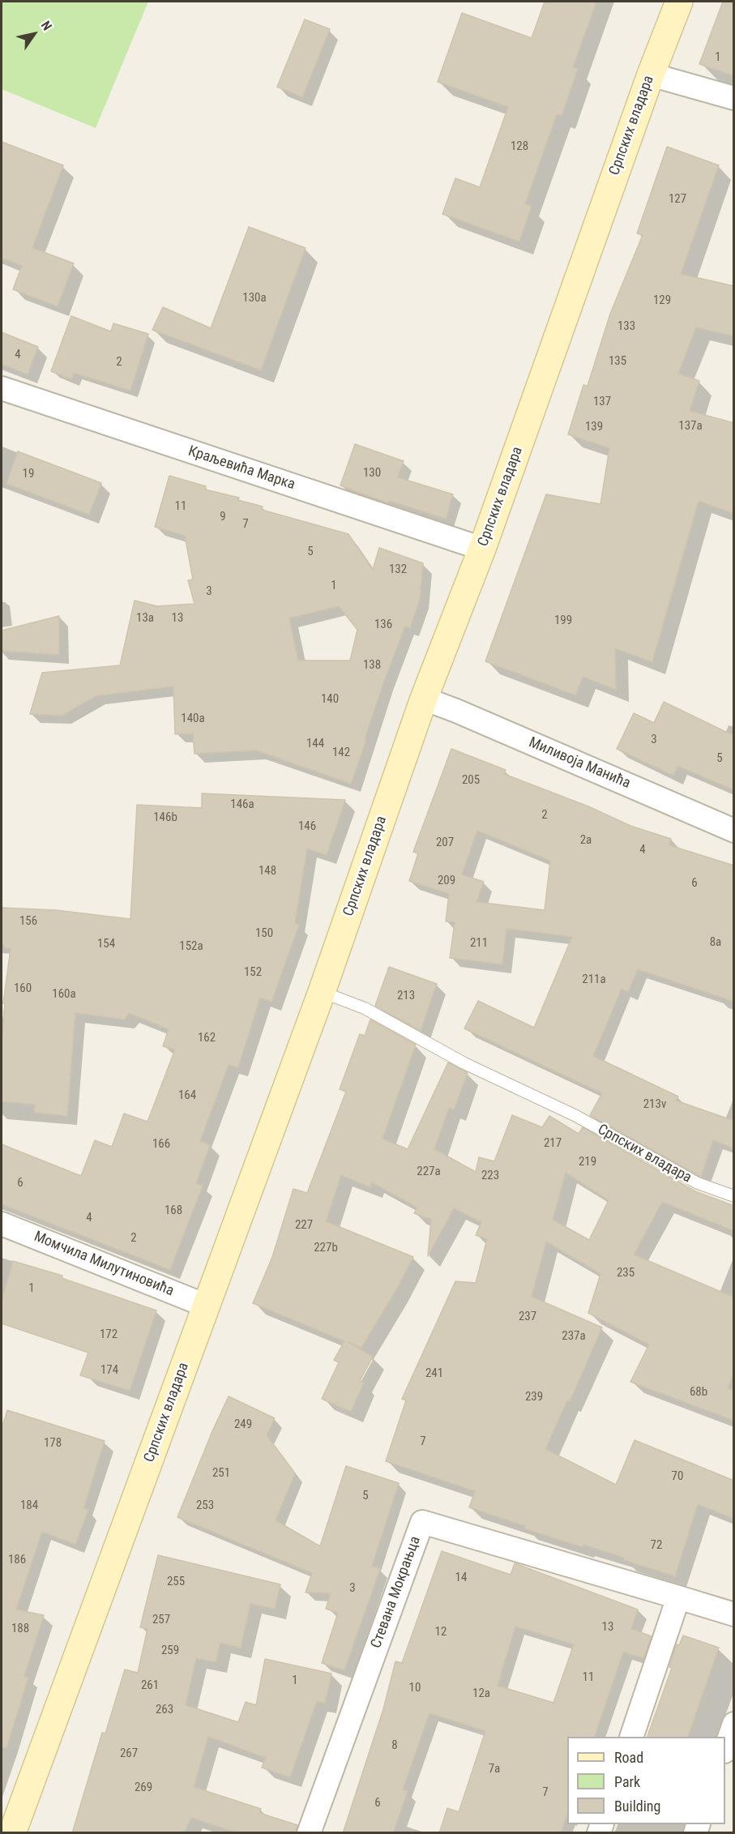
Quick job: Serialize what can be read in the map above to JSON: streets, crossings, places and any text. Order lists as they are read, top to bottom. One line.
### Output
{"streets":{"main road":["Српских владара"],"street":["Краљевића Марка","Миливоја Манића","Момчила Милутиновића","Стевана Мокрањца"]},"crossings":[["Српских владара","Краљевића Марка"],["Српских владара","Миливоја Манића"],["Српских владара","Момчила Милутиновића"]],"house_numbers":["1","128","127","130a","129","133","4","135","2","137","137a","139","130","19","11","9","7","5","132","1","3","13a","13","199","136","138","140","140a","3","144","142","5","205","146a","2","146b","146","2a","207","4","148","209","6","156","150","8a","211","154","152a","152","211a","160","160a","213","162","164","213v","217","166","219","227a","223","6","168","4","227","2","227b","235","1","237","172","237a","174","241","68b","239","249","7","178","251","70","5","184","253","72","186","14","255","3","257","13","188","12","259","11","1","261","10","12a","263","8","267","7a","269","7","6"],"legend":["Road","Park","Building"],"north":"top right"}
